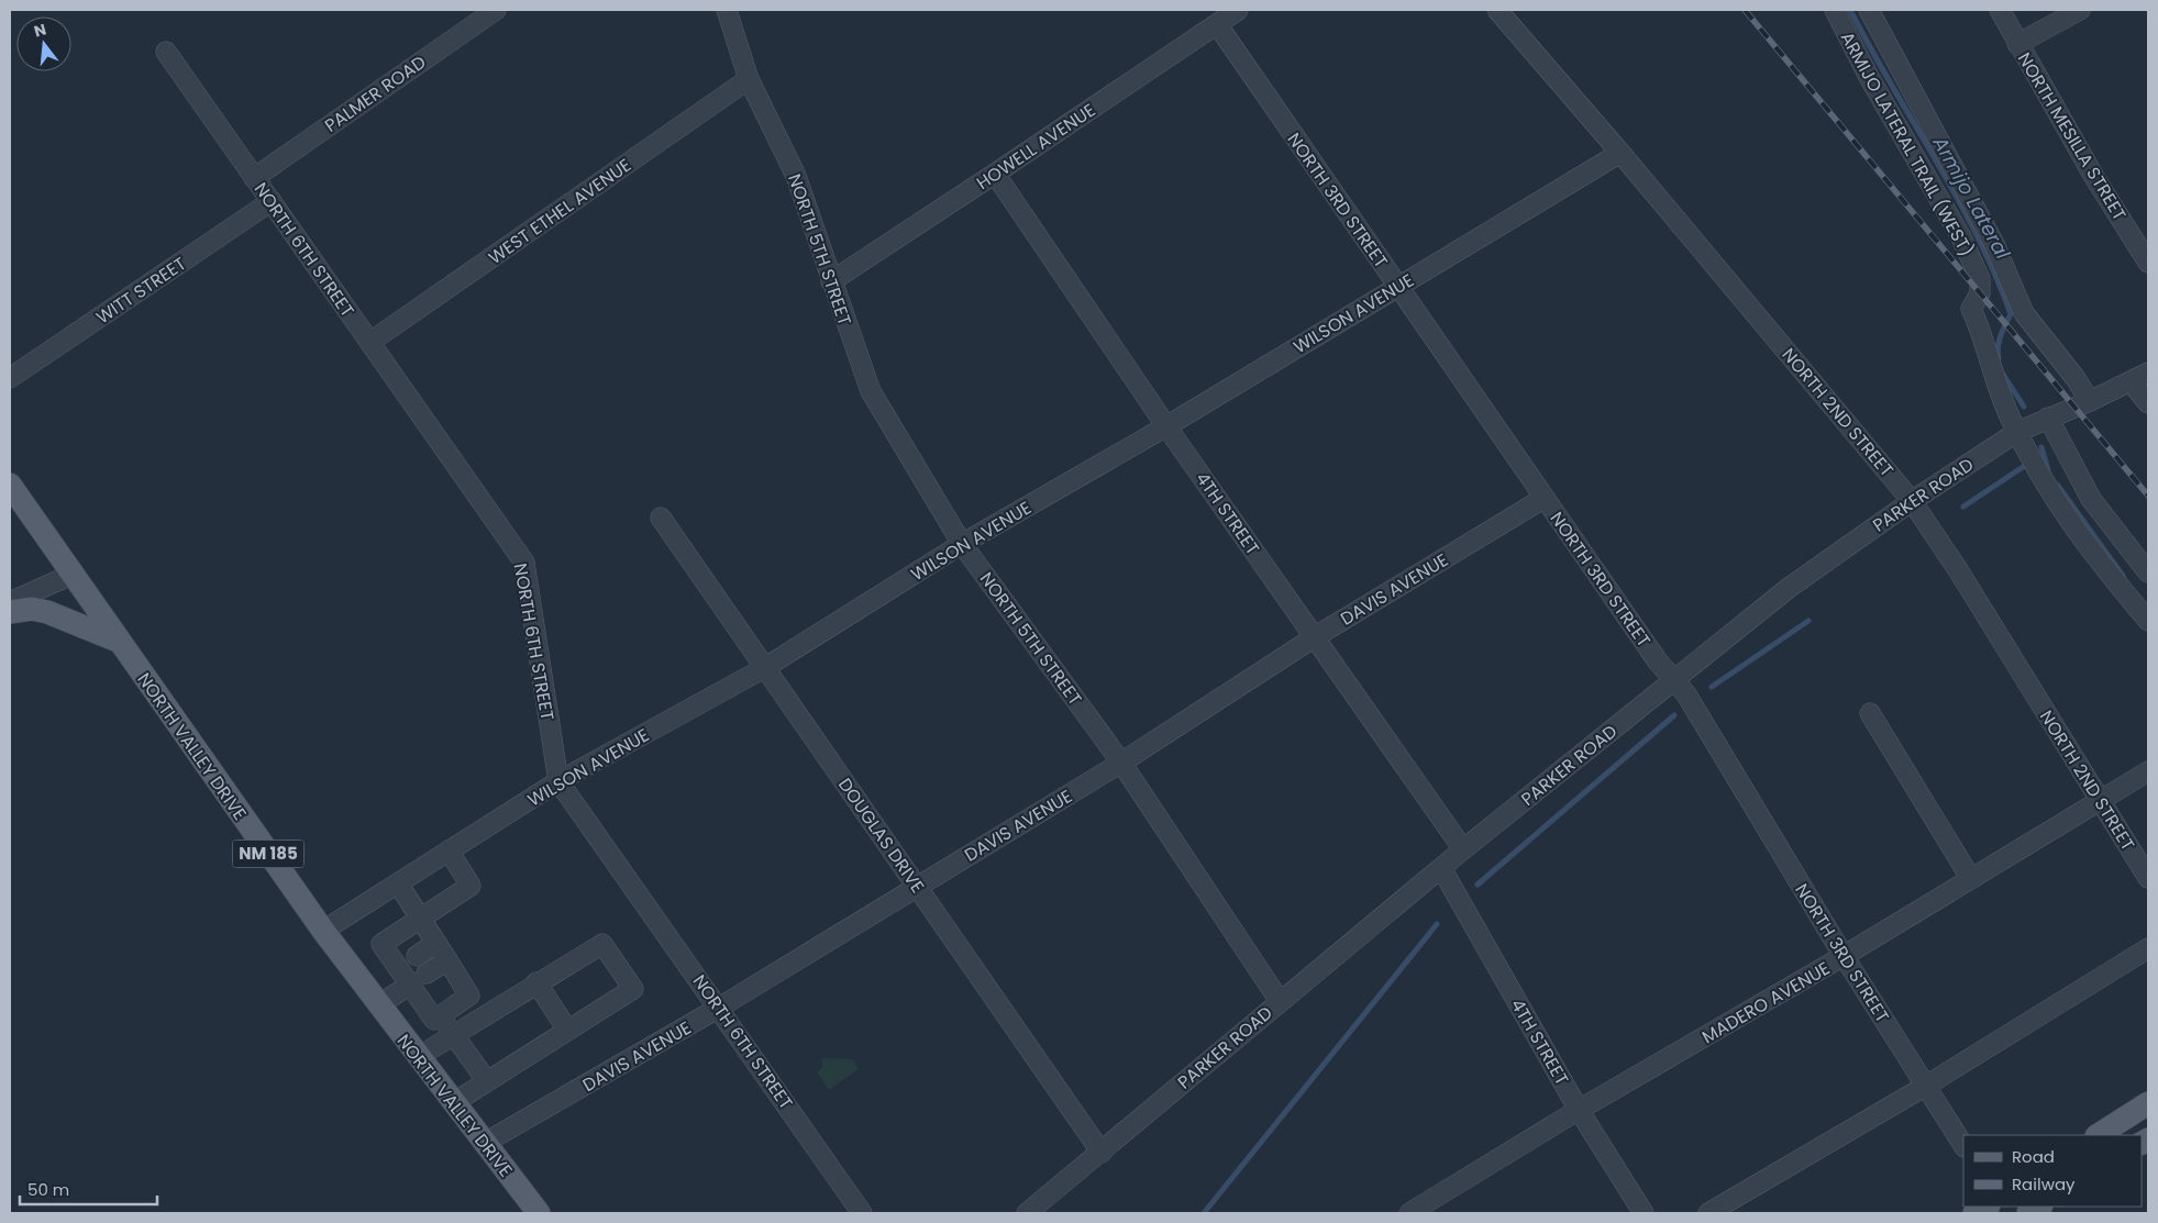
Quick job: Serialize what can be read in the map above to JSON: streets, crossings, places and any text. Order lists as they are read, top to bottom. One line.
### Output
{"streets":{"main road":["NORTH VALLEY DRIVE","NM 185"],"street":["PALMER ROAD","NORTH MESILLA STREET","ARMIJO LATERAL TRAIL (WEST)","HOWELL AVENUE","NORTH 3RD STREET","WEST ETHEL AVENUE","NORTH 6TH STREET","NORTH 5TH STREET","WITT STREET","WILSON AVENUE","NORTH 2ND STREET","PARKER ROAD","4TH STREET","DAVIS AVENUE","DOUGLAS DRIVE","MADERO AVENUE"]},"crossings":[["PALMER ROAD","NORTH 6TH STREET"],["ARMIJO LATERAL TRAIL (WEST)","PARKER ROAD"],["HOWELL AVENUE","NORTH 3RD STREET"],["HOWELL AVENUE","NORTH 5TH STREET"],["HOWELL AVENUE","4TH STREET"],["NORTH 3RD STREET","WILSON AVENUE"],["NORTH 3RD STREET","PARKER ROAD"],["NORTH 3RD STREET","DAVIS AVENUE"],["NORTH 3RD STREET","MADERO AVENUE"],["WEST ETHEL AVENUE","NORTH 6TH STREET"],["WEST ETHEL AVENUE","NORTH 5TH STREET"],["NORTH 6TH STREET","WITT STREET"],["NORTH 6TH STREET","WILSON AVENUE"],["NORTH 6TH STREET","DAVIS AVENUE"],["NORTH 5TH STREET","WILSON AVENUE"],["NORTH 5TH STREET","PARKER ROAD"],["NORTH 5TH STREET","DAVIS AVENUE"],["WILSON AVENUE","NORTH 2ND STREET"],["WILSON AVENUE","4TH STREET"],["WILSON AVENUE","NORTH VALLEY DRIVE"],["WILSON AVENUE","DOUGLAS DRIVE"],["NORTH 2ND STREET","PARKER ROAD"],["NORTH 2ND STREET","MADERO AVENUE"],["PARKER ROAD","4TH STREET"],["PARKER ROAD","DOUGLAS DRIVE"],["4TH STREET","DAVIS AVENUE"],["4TH STREET","MADERO AVENUE"],["DAVIS AVENUE","NORTH VALLEY DRIVE"],["DAVIS AVENUE","DOUGLAS DRIVE"]],"water":["Armijo Lateral"],"legend":["Road","Railway"],"scale_bar":"50 m","north":"top"}
